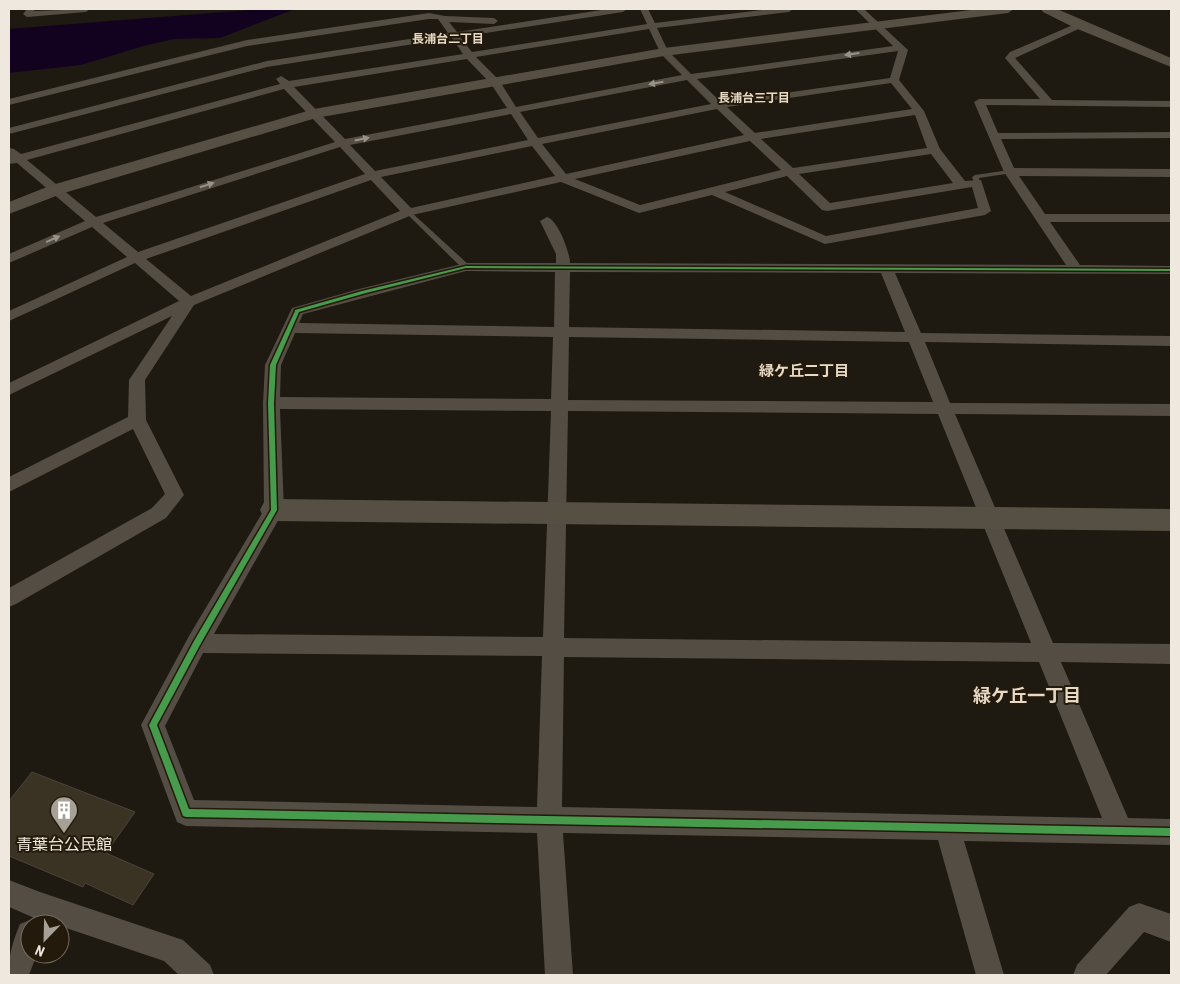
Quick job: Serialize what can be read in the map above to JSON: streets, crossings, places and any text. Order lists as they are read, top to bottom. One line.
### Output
{"districts":["長浦台二丁目","長浦台三丁目","緑ケ丘二丁目","緑ケ丘一丁目"],"places":{"building":["青葉台公民館"]},"north":"bottom left"}
